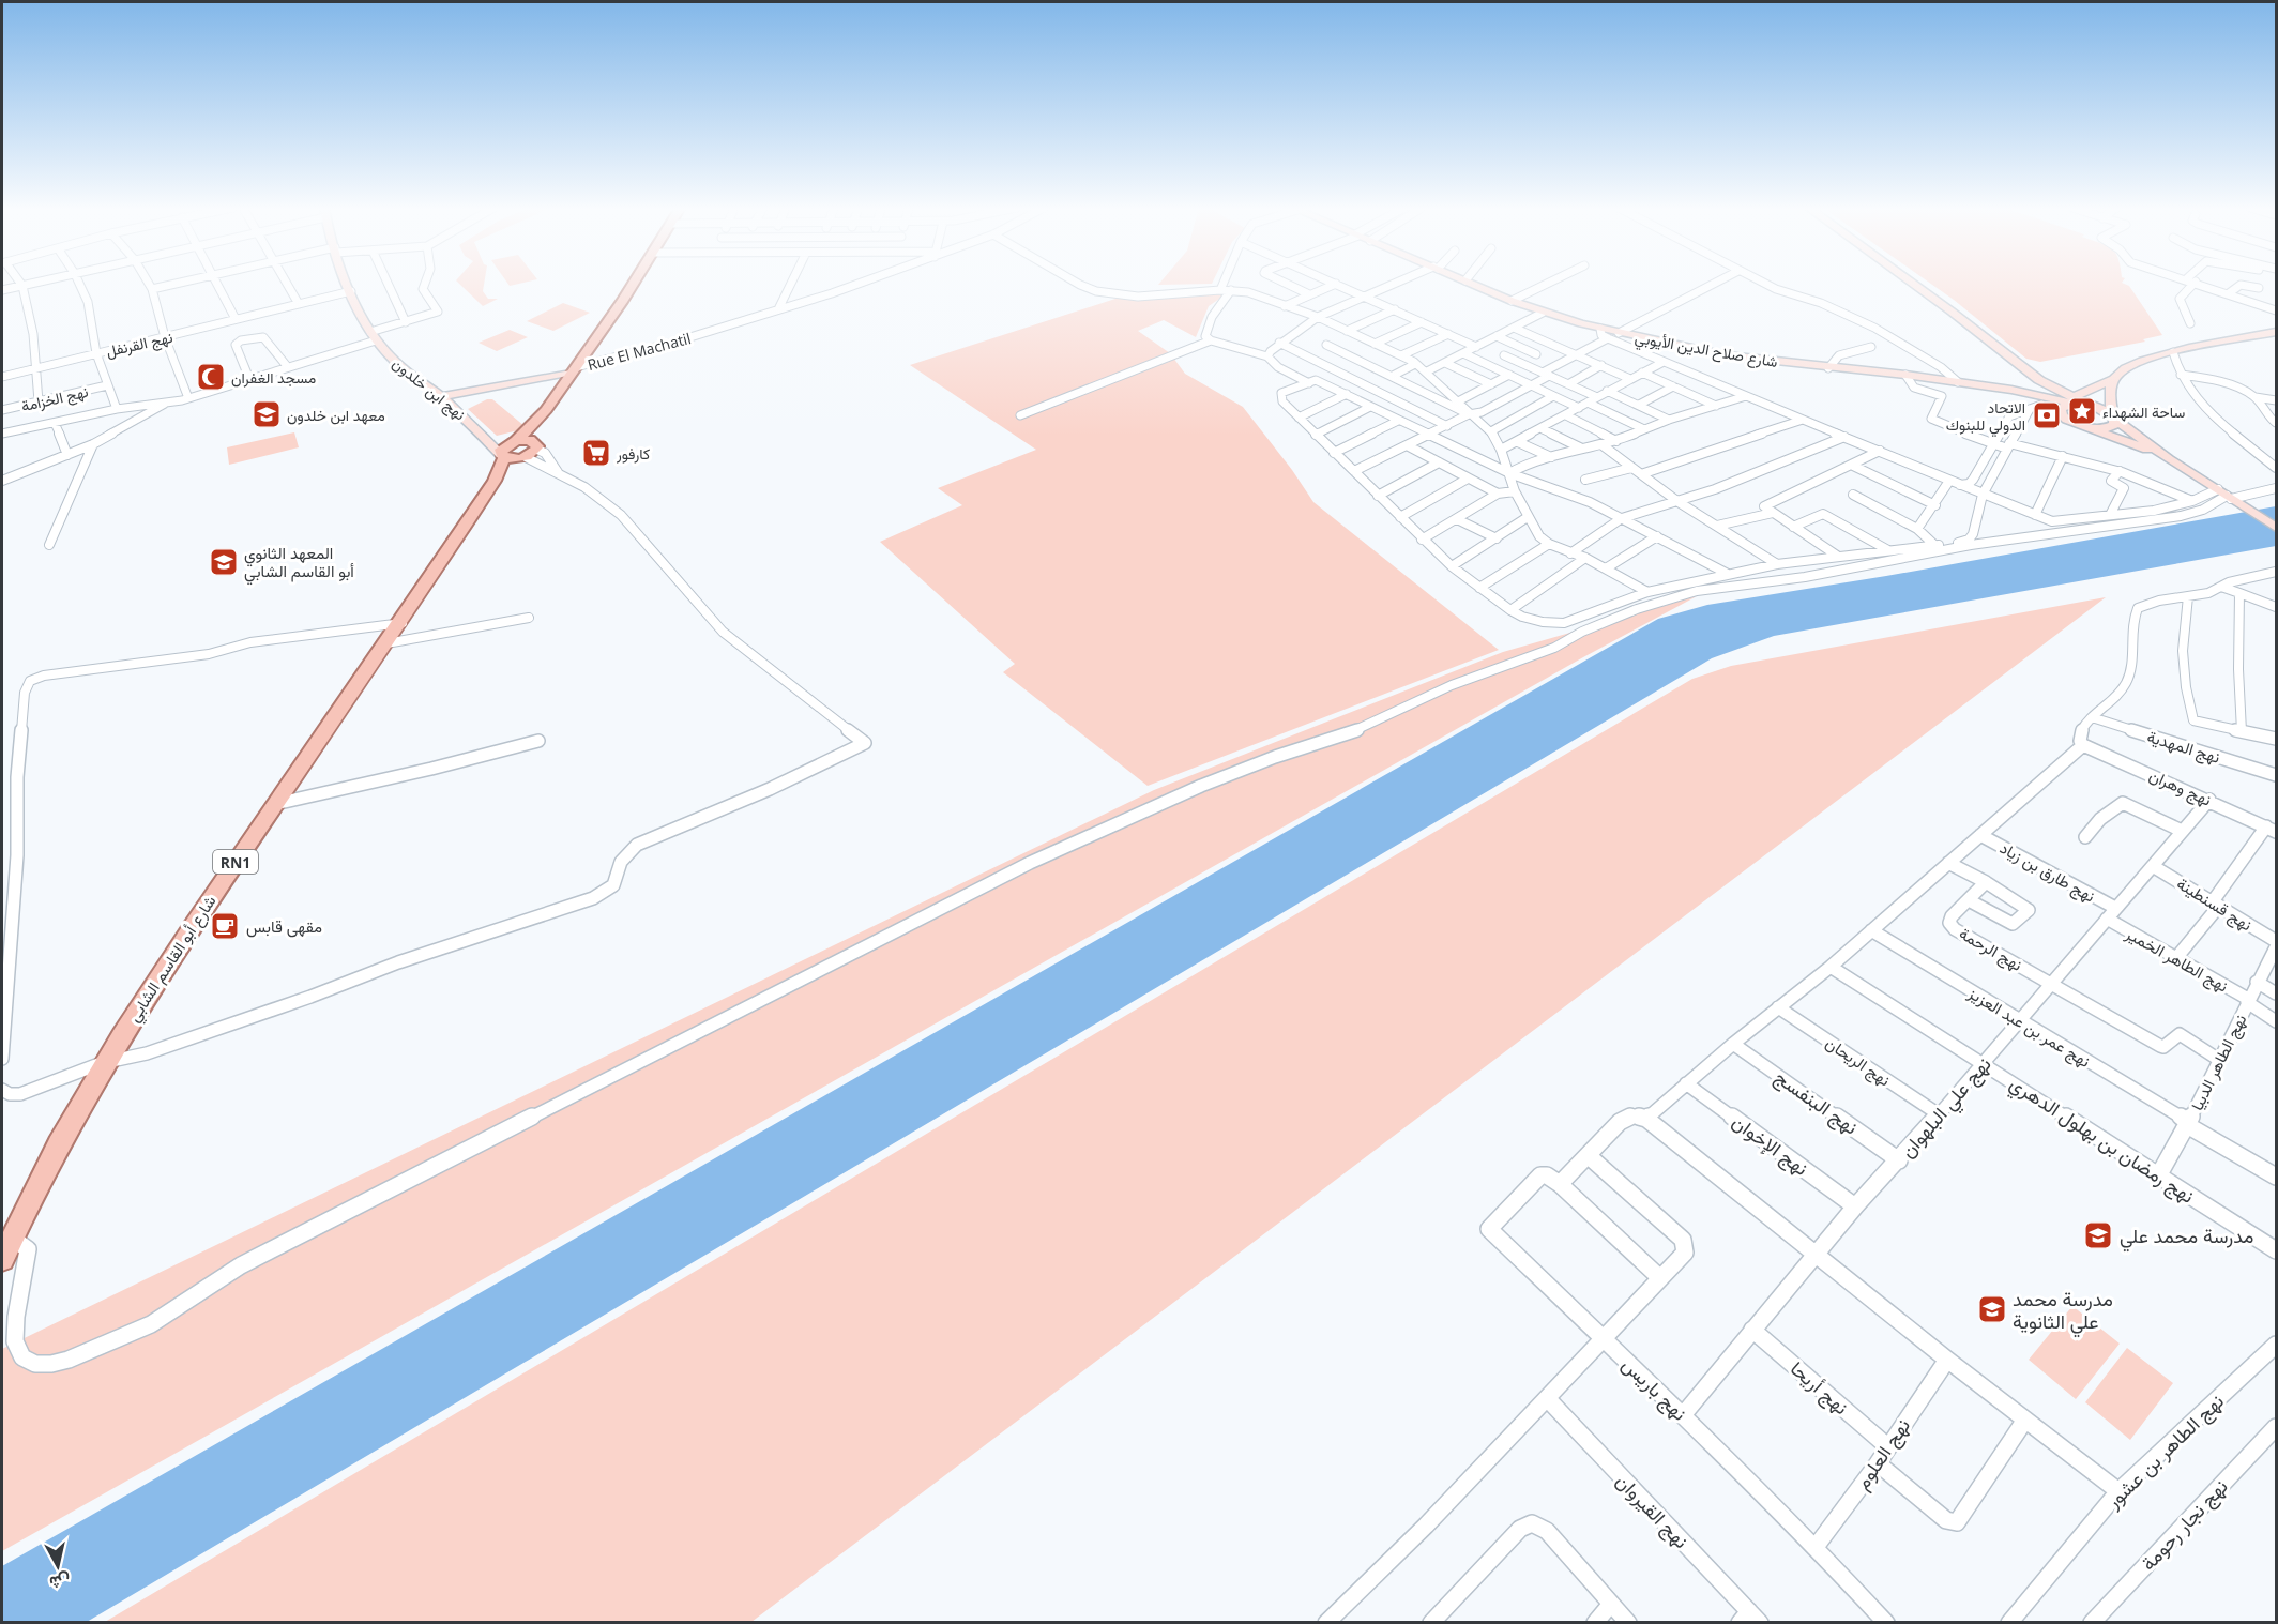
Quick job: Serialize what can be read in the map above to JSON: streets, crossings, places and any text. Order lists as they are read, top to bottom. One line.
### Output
{"streets":{"main road":["شارع صلاح الدين الأيوبي","نهج ابن خلدون","RN1","شارع أبو القاسم الشابي"],"street":["نهج القرنفل","Rue El Machatil","نهج الخزامة","نهج المهدية","نهج وهران","نهج طارق بن زياد","نهج قسنطينة","نهج الرحمة","نهج الطاهر الخمير","نهج عمر بن عبد العزيز","نهج الريحان","نهج الطاهر الدبيا","نهج البنفسج","نهج علي البلهوان","نهج رمضان بن بهلول الدهري","نهج الإخوان","نهج أريحا","نهج باريس","نهج الطاهر بن عشور","نهج العلوم","نهج القيروان","نهج نجار رحومة"]},"crossings":[["نهج القرنفل","نهج ابن خلدون"],["Rue El Machatil","RN1"],["نهج وهران","نهج علي البلهوان"],["RN1","شارع أبو القاسم الشابي"],["نهج طارق بن زياد","نهج الطاهر الخمير"],["نهج طارق بن زياد","نهج علي البلهوان"],["نهج قسنطينة","نهج علي البلهوان"],["نهج الرحمة","نهج علي البلهوان"],["نهج الطاهر الخمير","نهج الطاهر الدبيا"],["نهج الطاهر الخمير","نهج علي البلهوان"],["نهج عمر بن عبد العزيز","نهج الطاهر الدبيا"],["نهج عمر بن عبد العزيز","نهج علي البلهوان"],["نهج الريحان","نهج علي البلهوان"],["نهج الطاهر الدبيا","نهج رمضان بن بهلول الدهري"],["نهج البنفسج","نهج علي البلهوان"],["نهج علي البلهوان","نهج رمضان بن بهلول الدهري"],["نهج علي البلهوان","نهج الإخوان"],["نهج علي البلهوان","نهج أريحا"],["نهج علي البلهوان","نهج باريس"],["نهج أريحا","نهج العلوم"],["نهج باريس","نهج العلوم"]],"places":{"mosque":["مسجد الغفران"],"place":["ساحة الشهداء"],"school or university":["معهد ابن خلدون","المعهد الثانوي أبو القاسم الشابي","مدرسة محمد علي","مدرسة محمد علي الثانوية"],"bank":["الاتحاد الدولي للبنوك"],"supermarket":["كارفور"],"cafe":["مقهى قابس"]},"north":"bottom"}
